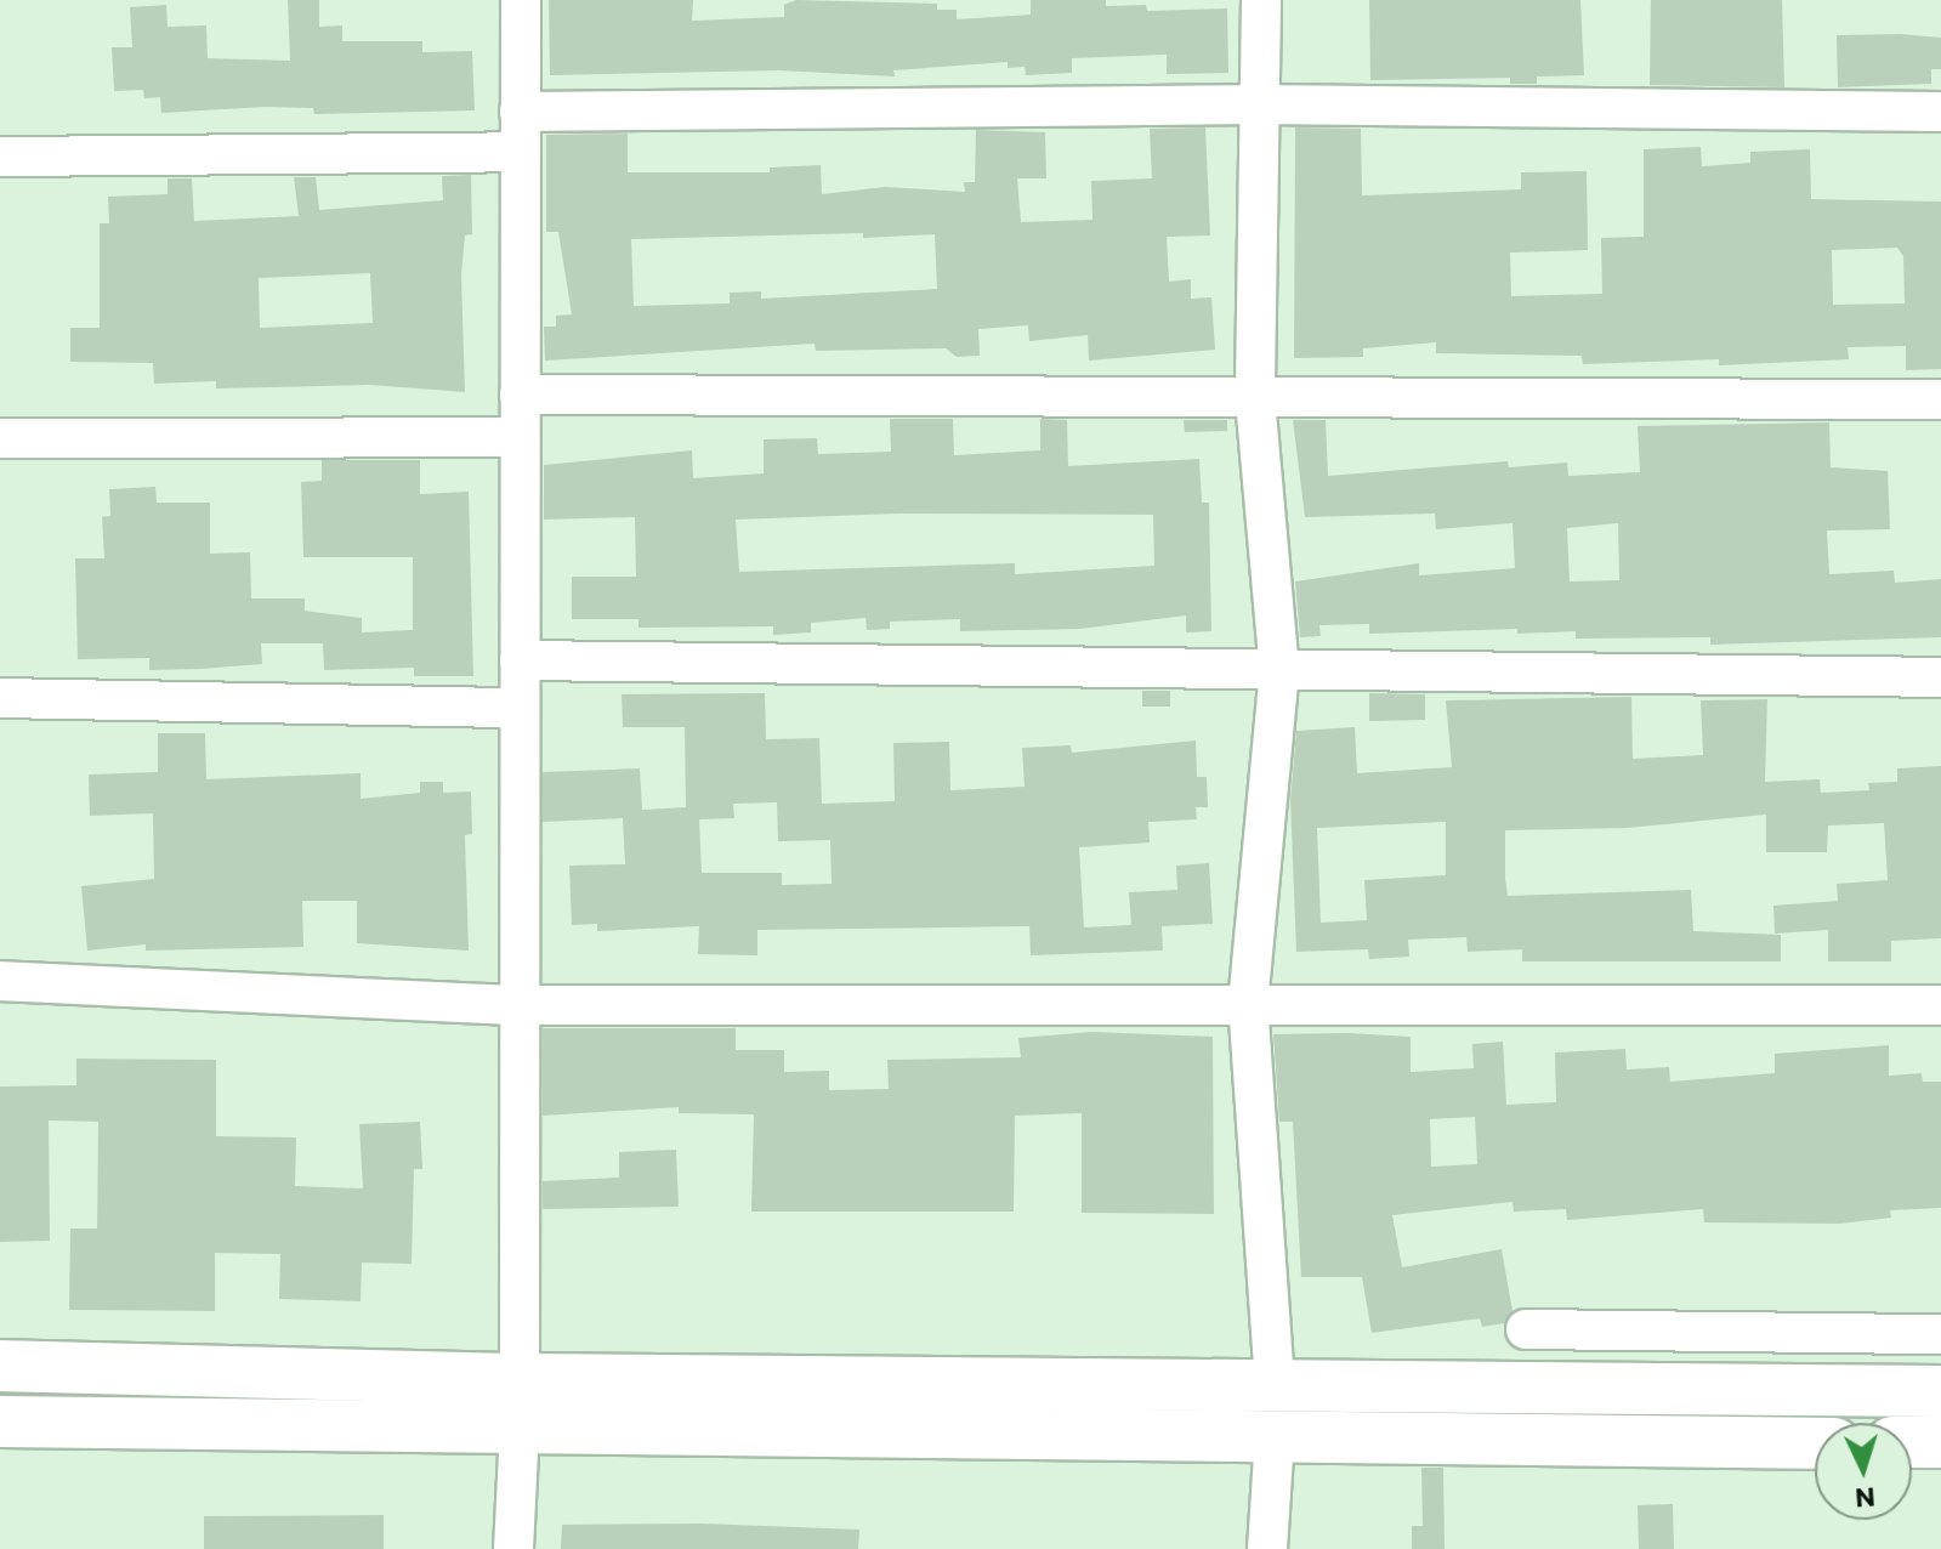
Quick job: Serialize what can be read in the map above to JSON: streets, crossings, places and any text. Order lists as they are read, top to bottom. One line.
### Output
{"north":"bottom"}
